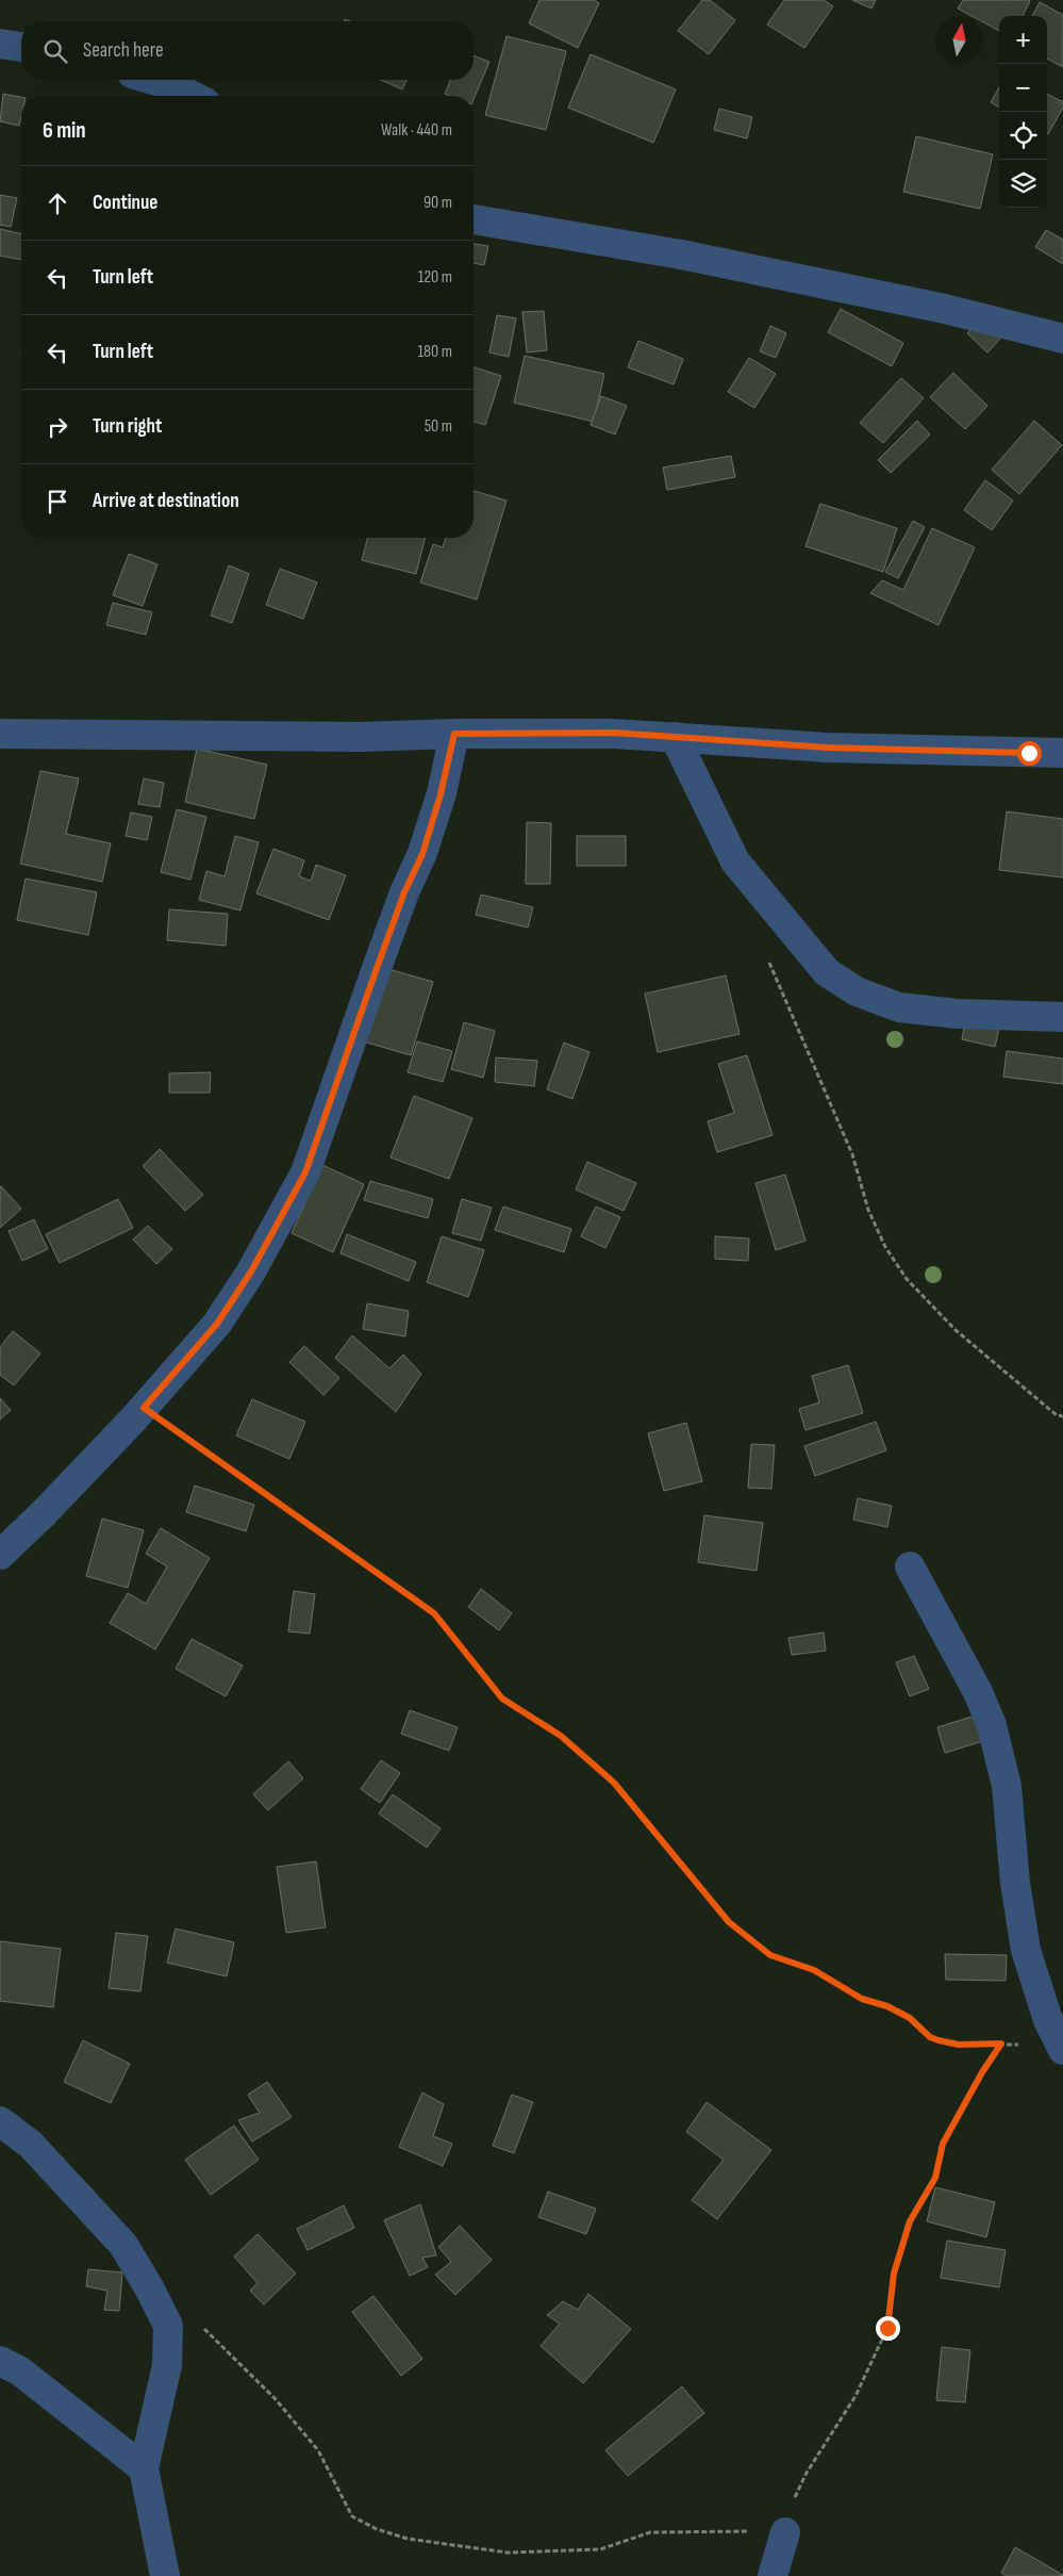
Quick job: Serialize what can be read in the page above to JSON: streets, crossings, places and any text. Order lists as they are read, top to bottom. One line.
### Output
{"north":"top","page":{"map_buttons":["+","−"],"search":"Search here","heading":["6 min","Walk · 440 m"],"list":[["Continue","90 m"],["Turn left","120 m"],["Turn left","180 m"],["Turn right","50 m"],"Arrive at destination"]}}
